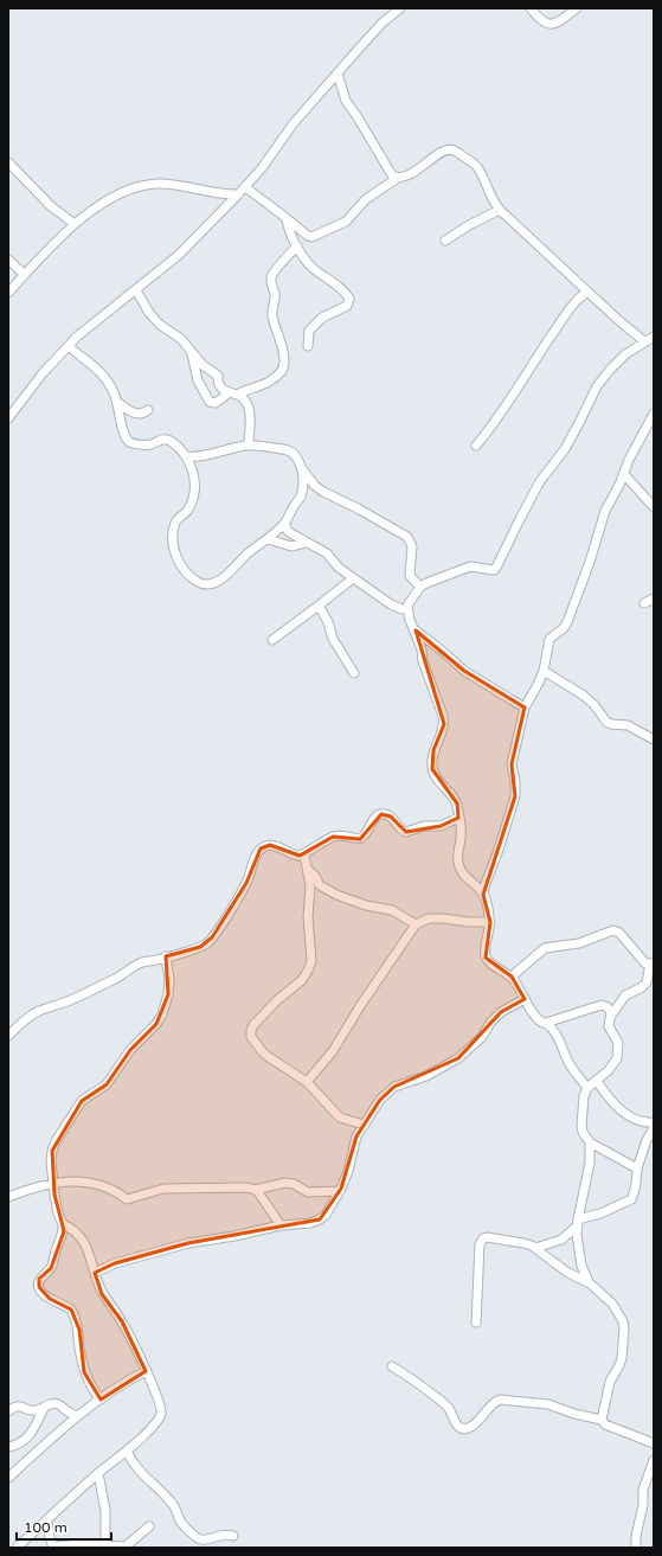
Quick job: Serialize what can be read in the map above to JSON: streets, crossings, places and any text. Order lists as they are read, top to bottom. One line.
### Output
{"scale_bar":"100 m"}
